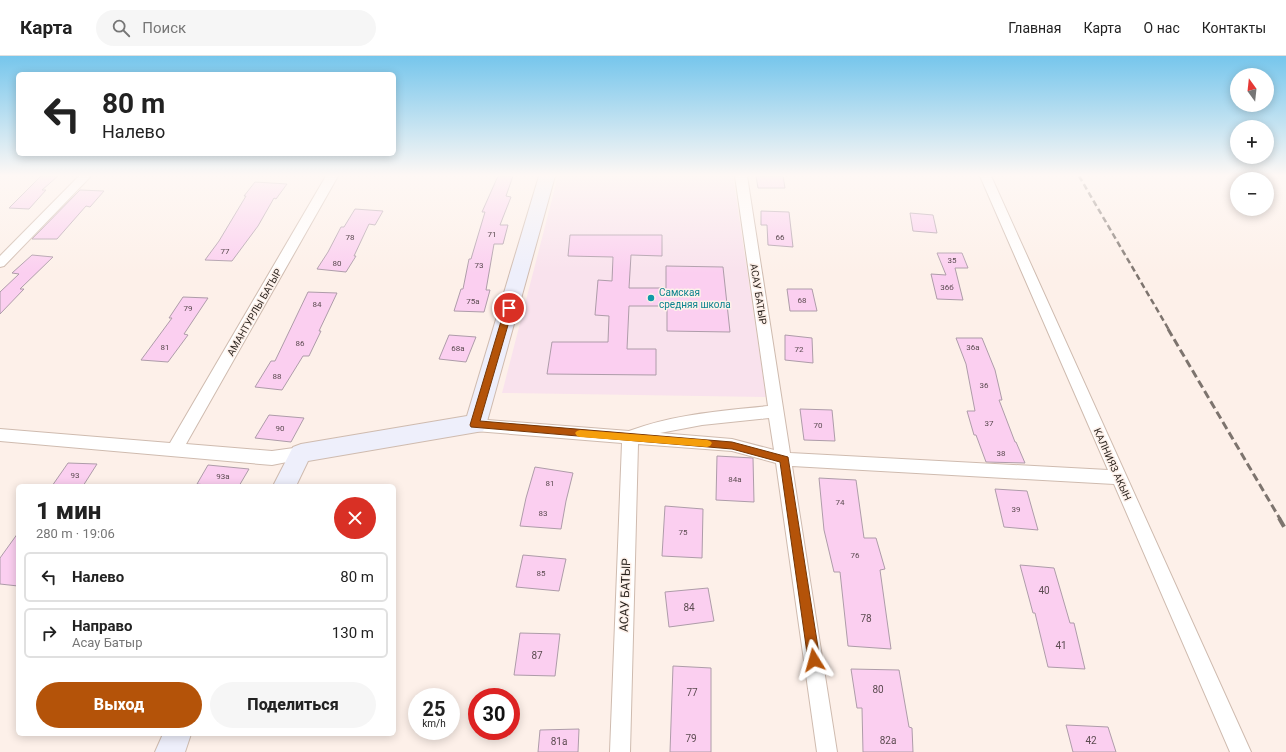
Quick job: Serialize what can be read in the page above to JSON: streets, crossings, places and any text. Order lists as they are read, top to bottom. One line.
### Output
{"streets":{"street":["АСАУ БАТЫР","АМАНТУРЛЫ БАТЫР","КАЛНИЯЗ АКЫН"]},"places":["Самская средняя школа"],"house_numbers":["71","78","66","77","35","80","73","36б","68","75а","84","79","86","81","36а","68а","72","88","36","37","70","90","38","93","93а","84а","81","74","39","83","75","76","85","40","84","78","41","87","80","77","79","82а","42","81а"],"north":"top","page":{"header":"Карта","search":"Поиск","nav":["Главная","Карта","О нас","Контакты"],"map_buttons":["+","−"],"turn":["80 m","Налево"],"heading":["1 мин","280 m · 19:06"],"list":[{"name":"Налево","value":"80 m"},{"name":"Направо","note":"Асау Батыр","value":"130 m"}],"buttons":["Выход","Поделиться"],"speed":"25 km/h","limit":"30"}}
